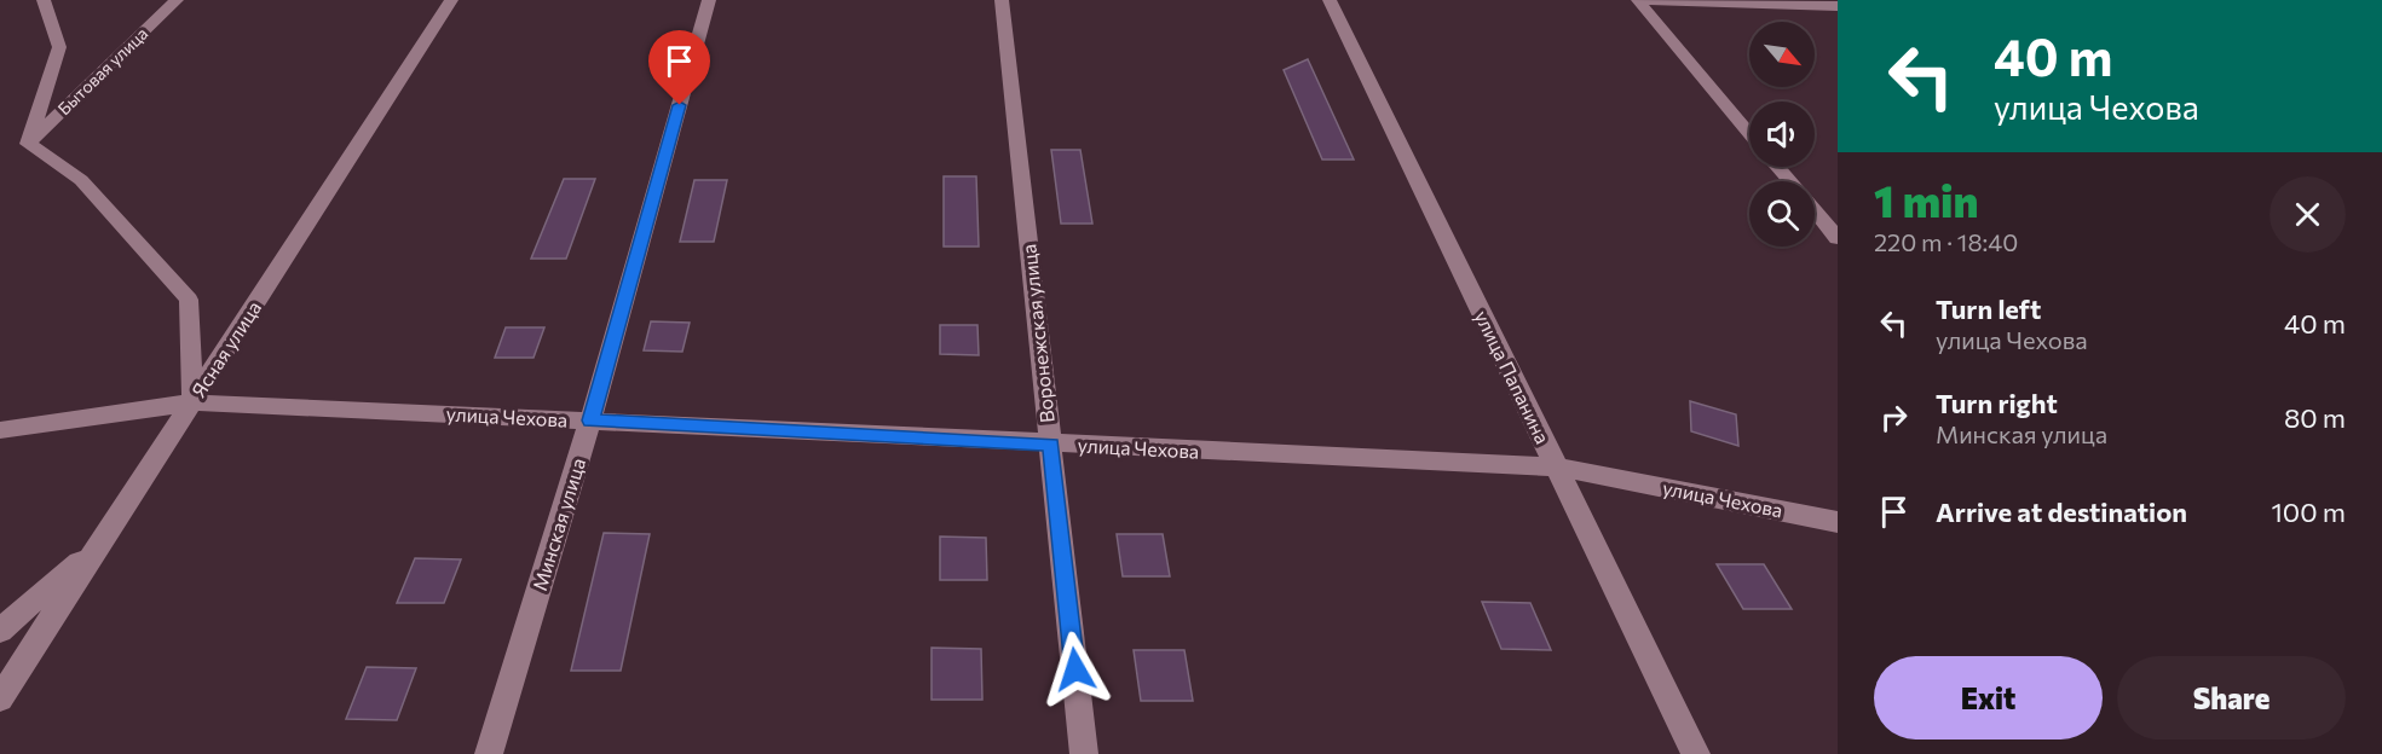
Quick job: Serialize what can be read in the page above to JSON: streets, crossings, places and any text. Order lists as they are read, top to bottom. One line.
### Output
{"streets":{"street":["Бытовая улица","Воронежская улица","Ясная улица","улица Папанина","улица Чехова","Минская улица"]},"crossings":[["Воронежская улица","улица Чехова"],["Ясная улица","улица Чехова"],["улица Папанина","улица Чехова"],["улица Чехова","Минская улица"]],"north":"bottom right","page":{"turn":["40 m","улица Чехова"],"heading":["1 min","220 m · 18:40"],"list":[{"name":"Turn left","note":"улица Чехова","value":"40 m"},{"name":"Turn right","note":"Минская улица","value":"80 m"},{"name":"Arrive at destination","value":"100 m"}],"buttons":["Exit","Share"]}}
